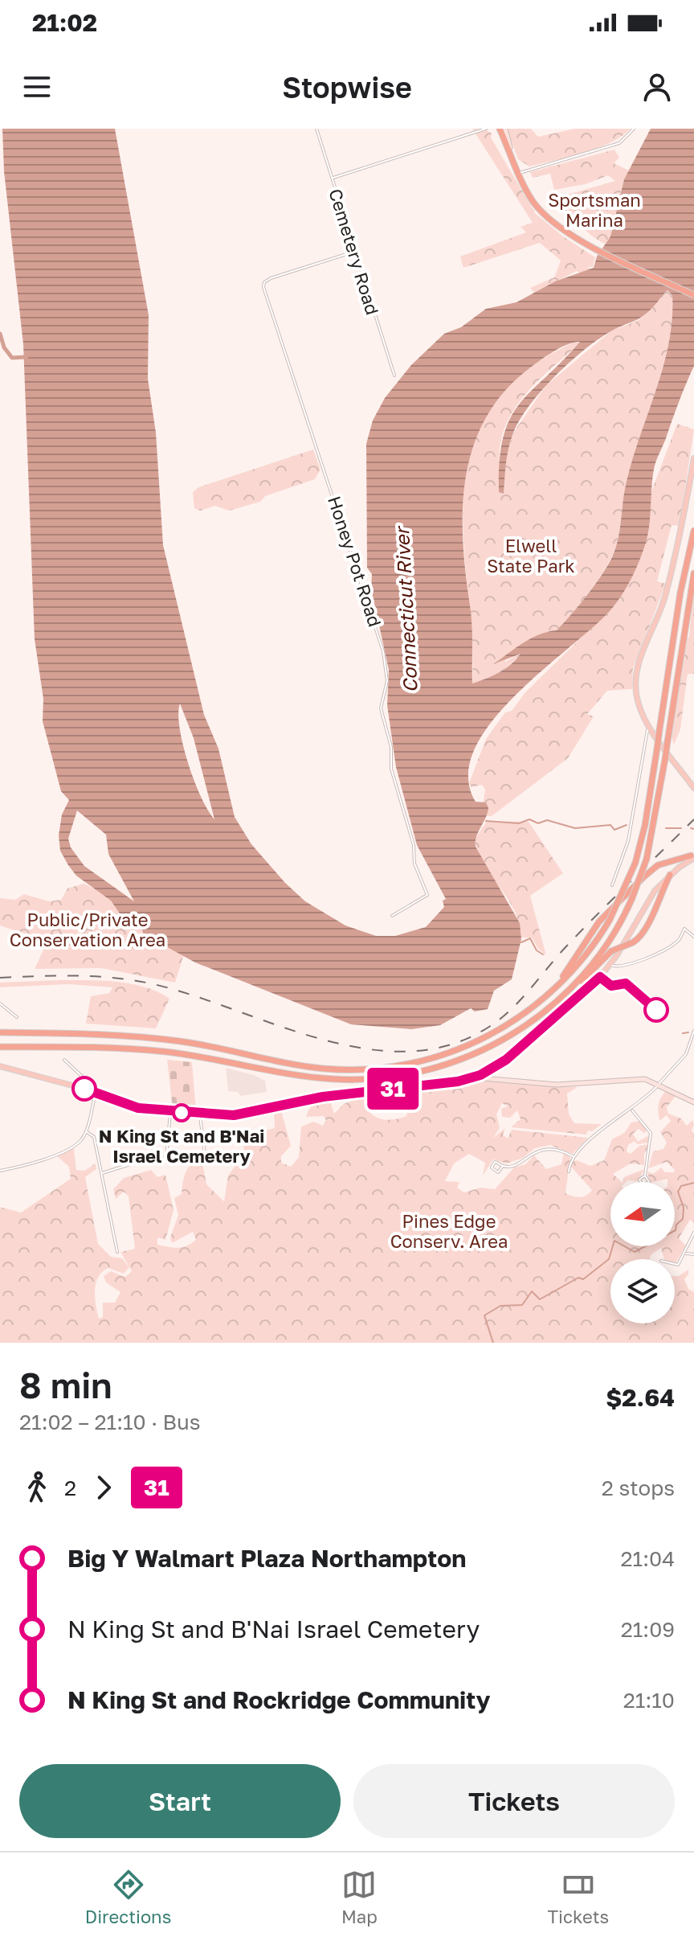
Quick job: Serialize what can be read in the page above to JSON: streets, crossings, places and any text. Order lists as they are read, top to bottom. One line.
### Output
{"streets":{"street":["Cemetery Road","Honey Pot Road"]},"crossings":[["Cemetery Road","Honey Pot Road"]],"water":["Connecticut River"],"parks":["Sportsman Marina","Elwell State Park","Public/Private Conservation Area","Pines Edge Conserv. Area"],"places":["N King St and B'Nai Israel Cemetery"],"lines":["bus line 31"],"north":"left","page":{"status":"21:02","header":"Stopwise","on_map":"31","heading":["8 min","21:02 – 21:10 · Bus","$2.64"],"legs":["2","31","2 stops"],"list":[{"name":"Big Y Walmart Plaza Northampton","value":"21:04"},{"name":"N King St and B'Nai Israel Cemetery","value":"21:09"},{"name":"N King St and Rockridge Community","value":"21:10"}],"buttons":["Start","Tickets"],"tabs":["Directions","Map","Tickets"]}}
